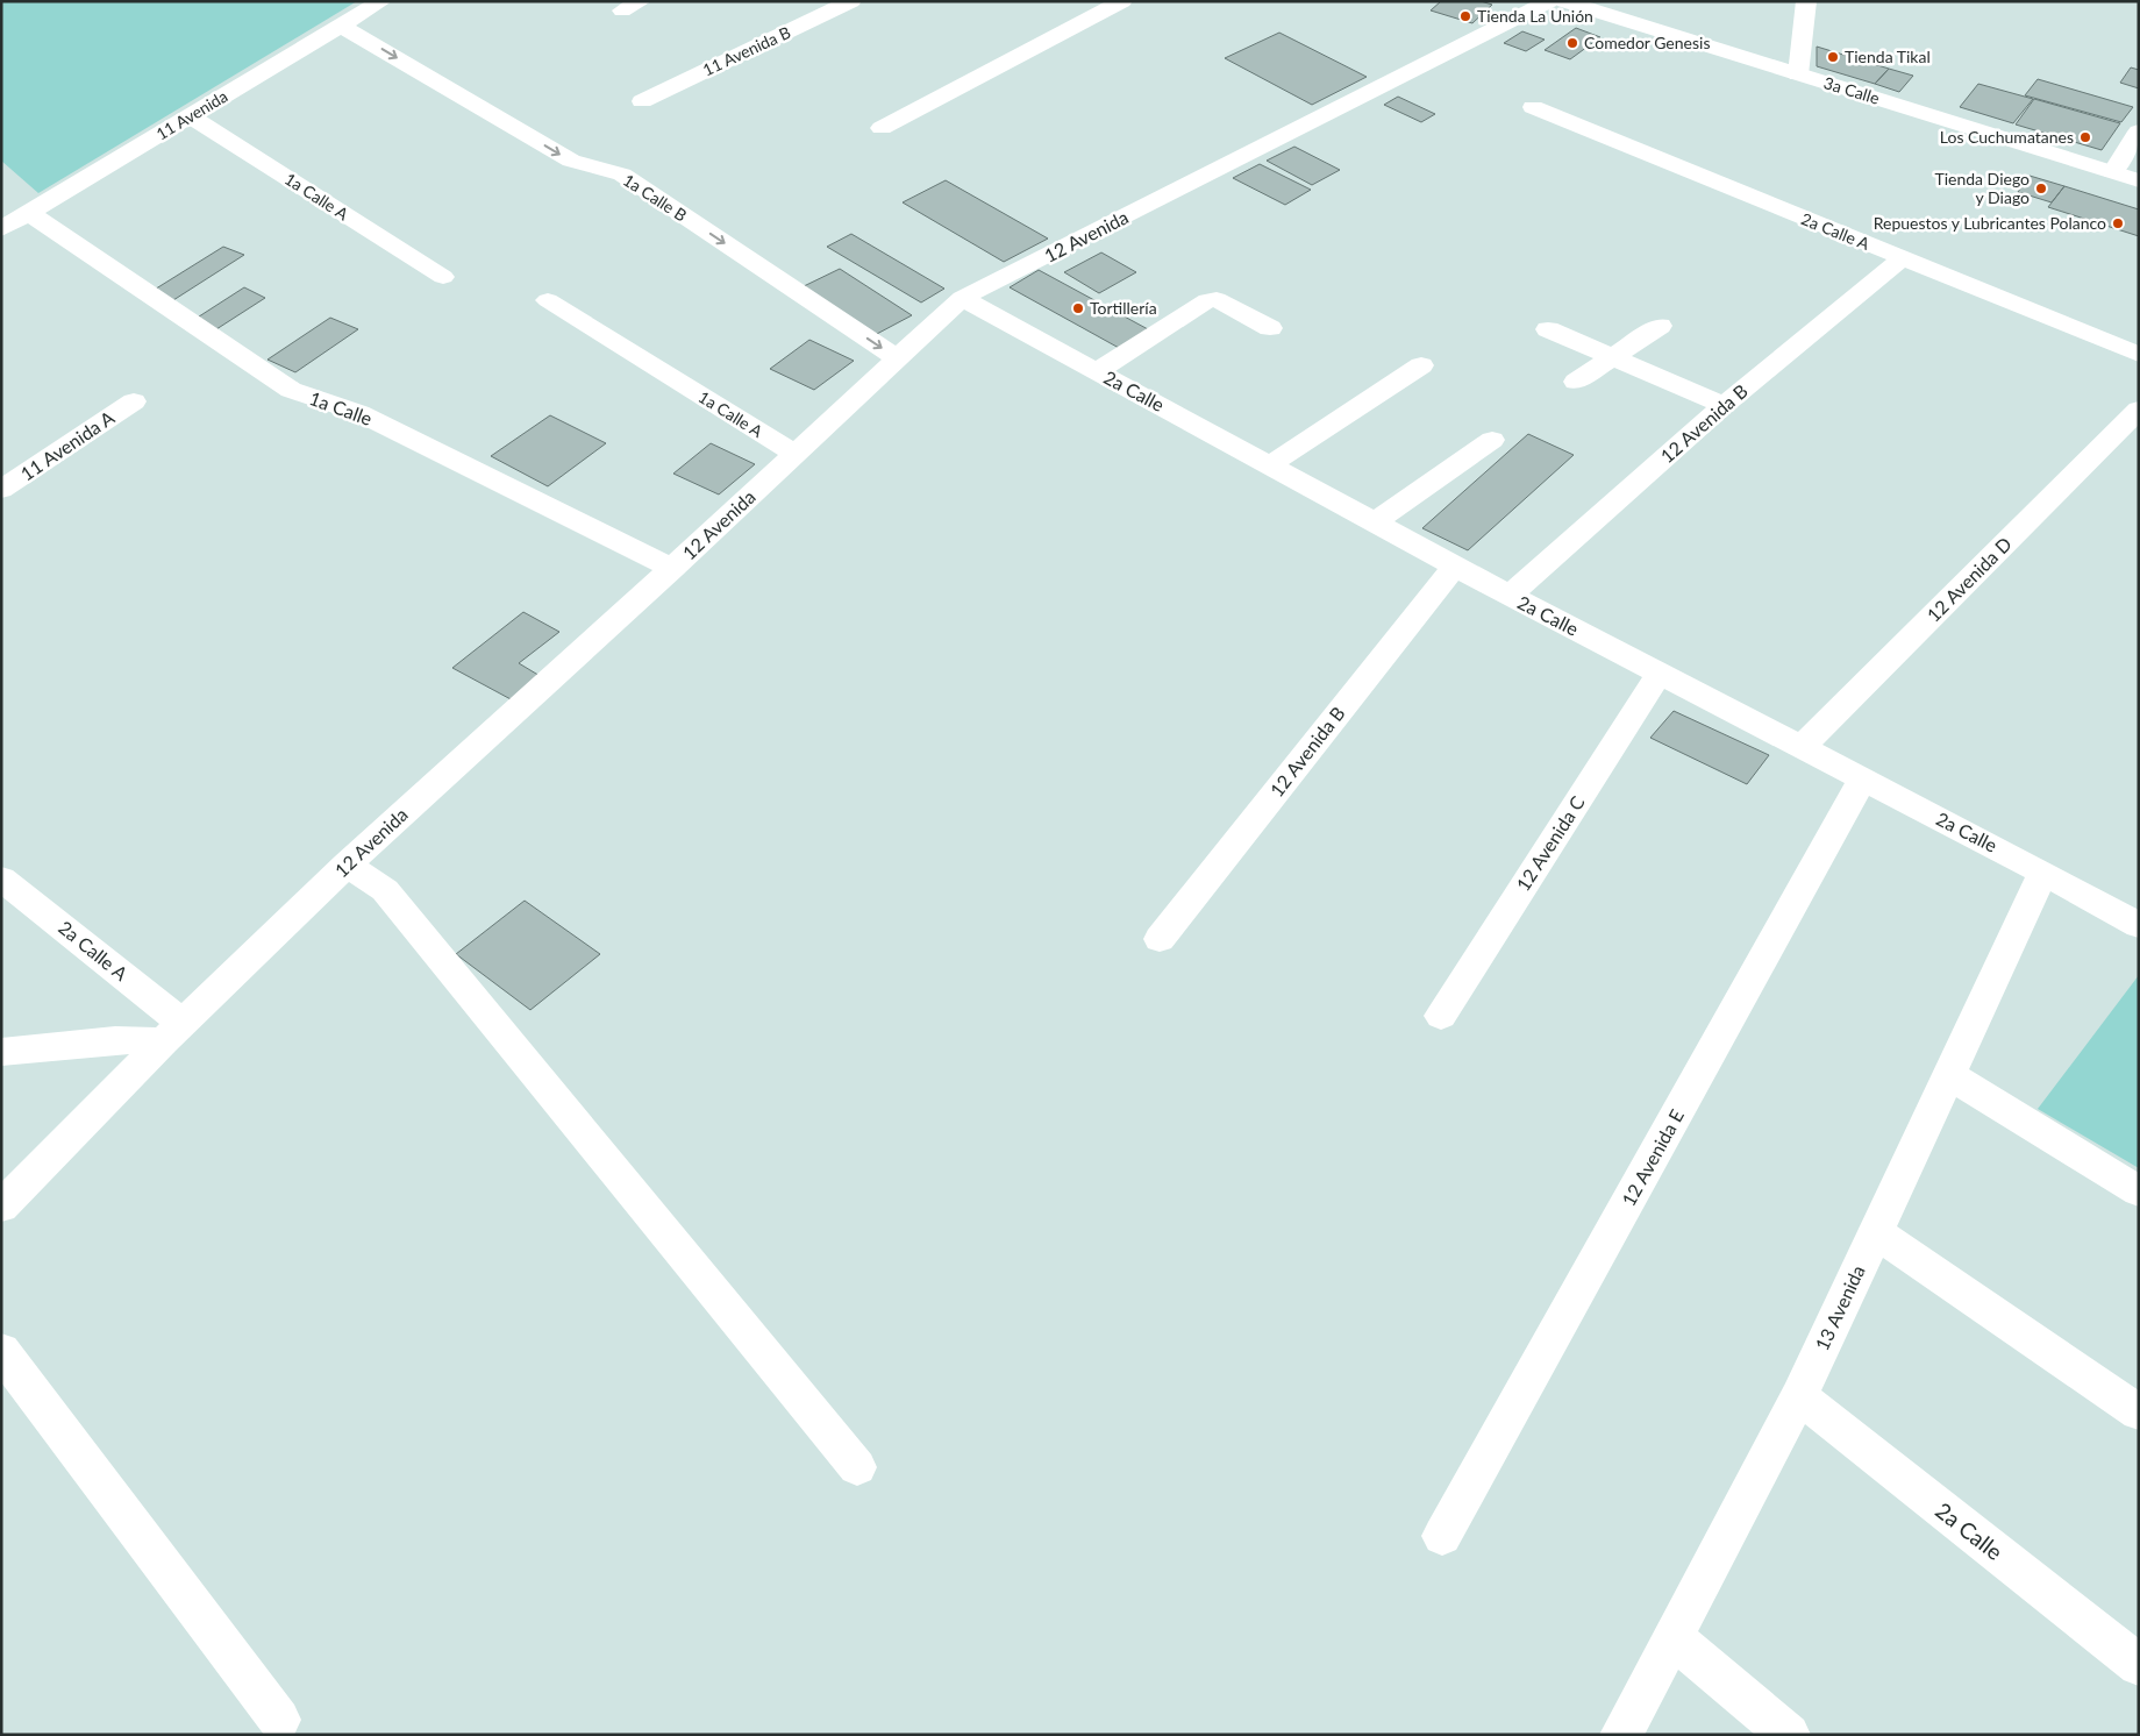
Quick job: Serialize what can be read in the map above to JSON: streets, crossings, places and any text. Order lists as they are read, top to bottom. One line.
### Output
{"streets":{"street":["11 Avenida B","3a Calle","11 Avenida","1a Calle A","1a Calle B","2a Calle A","12 Avenida","2a Calle","1a Calle","12 Avenida B","11 Avenida A","12 Avenida D","12 Avenida C","12 Avenida E","13 Avenida"]},"crossings":[["11 Avenida","1a Calle A"],["11 Avenida","1a Calle B"],["11 Avenida","1a Calle"],["1a Calle A","12 Avenida"],["1a Calle B","12 Avenida"],["2a Calle A","12 Avenida"],["2a Calle A","12 Avenida B"],["12 Avenida","2a Calle"],["12 Avenida","1a Calle"],["2a Calle","12 Avenida B"],["2a Calle","12 Avenida D"],["2a Calle","12 Avenida C"],["2a Calle","12 Avenida E"],["2a Calle","13 Avenida"]],"one_way":["1a Calle B"],"places":["Tienda La Unión","Comedor Genesis","Tienda Tikal","Los Cuchumatanes","Tienda Diego y Diago","Repuestos y Lubricantes Polanco","Tortillería"]}
